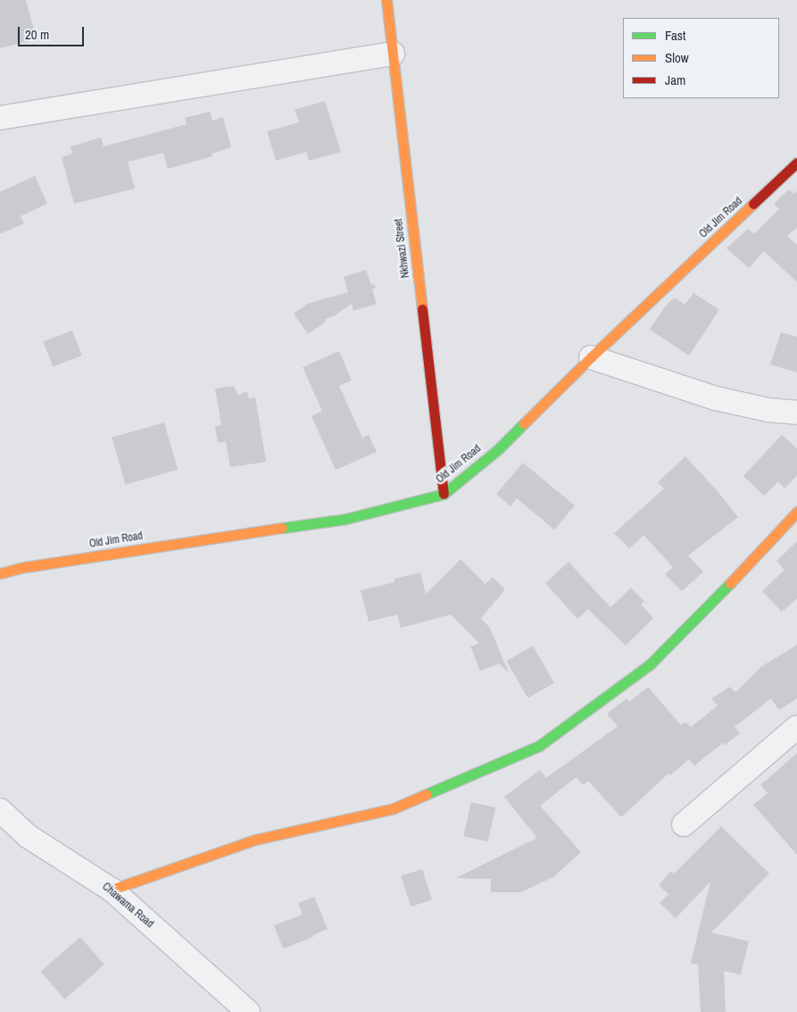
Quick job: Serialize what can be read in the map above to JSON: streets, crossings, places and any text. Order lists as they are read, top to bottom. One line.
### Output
{"streets":{"street":["Old Jim Road","Nkhwazi Street","Chawama Road"]},"crossings":[["Old Jim Road","Nkhwazi Street"]],"legend":["Fast","Slow","Jam"],"scale_bar":"20 m"}
